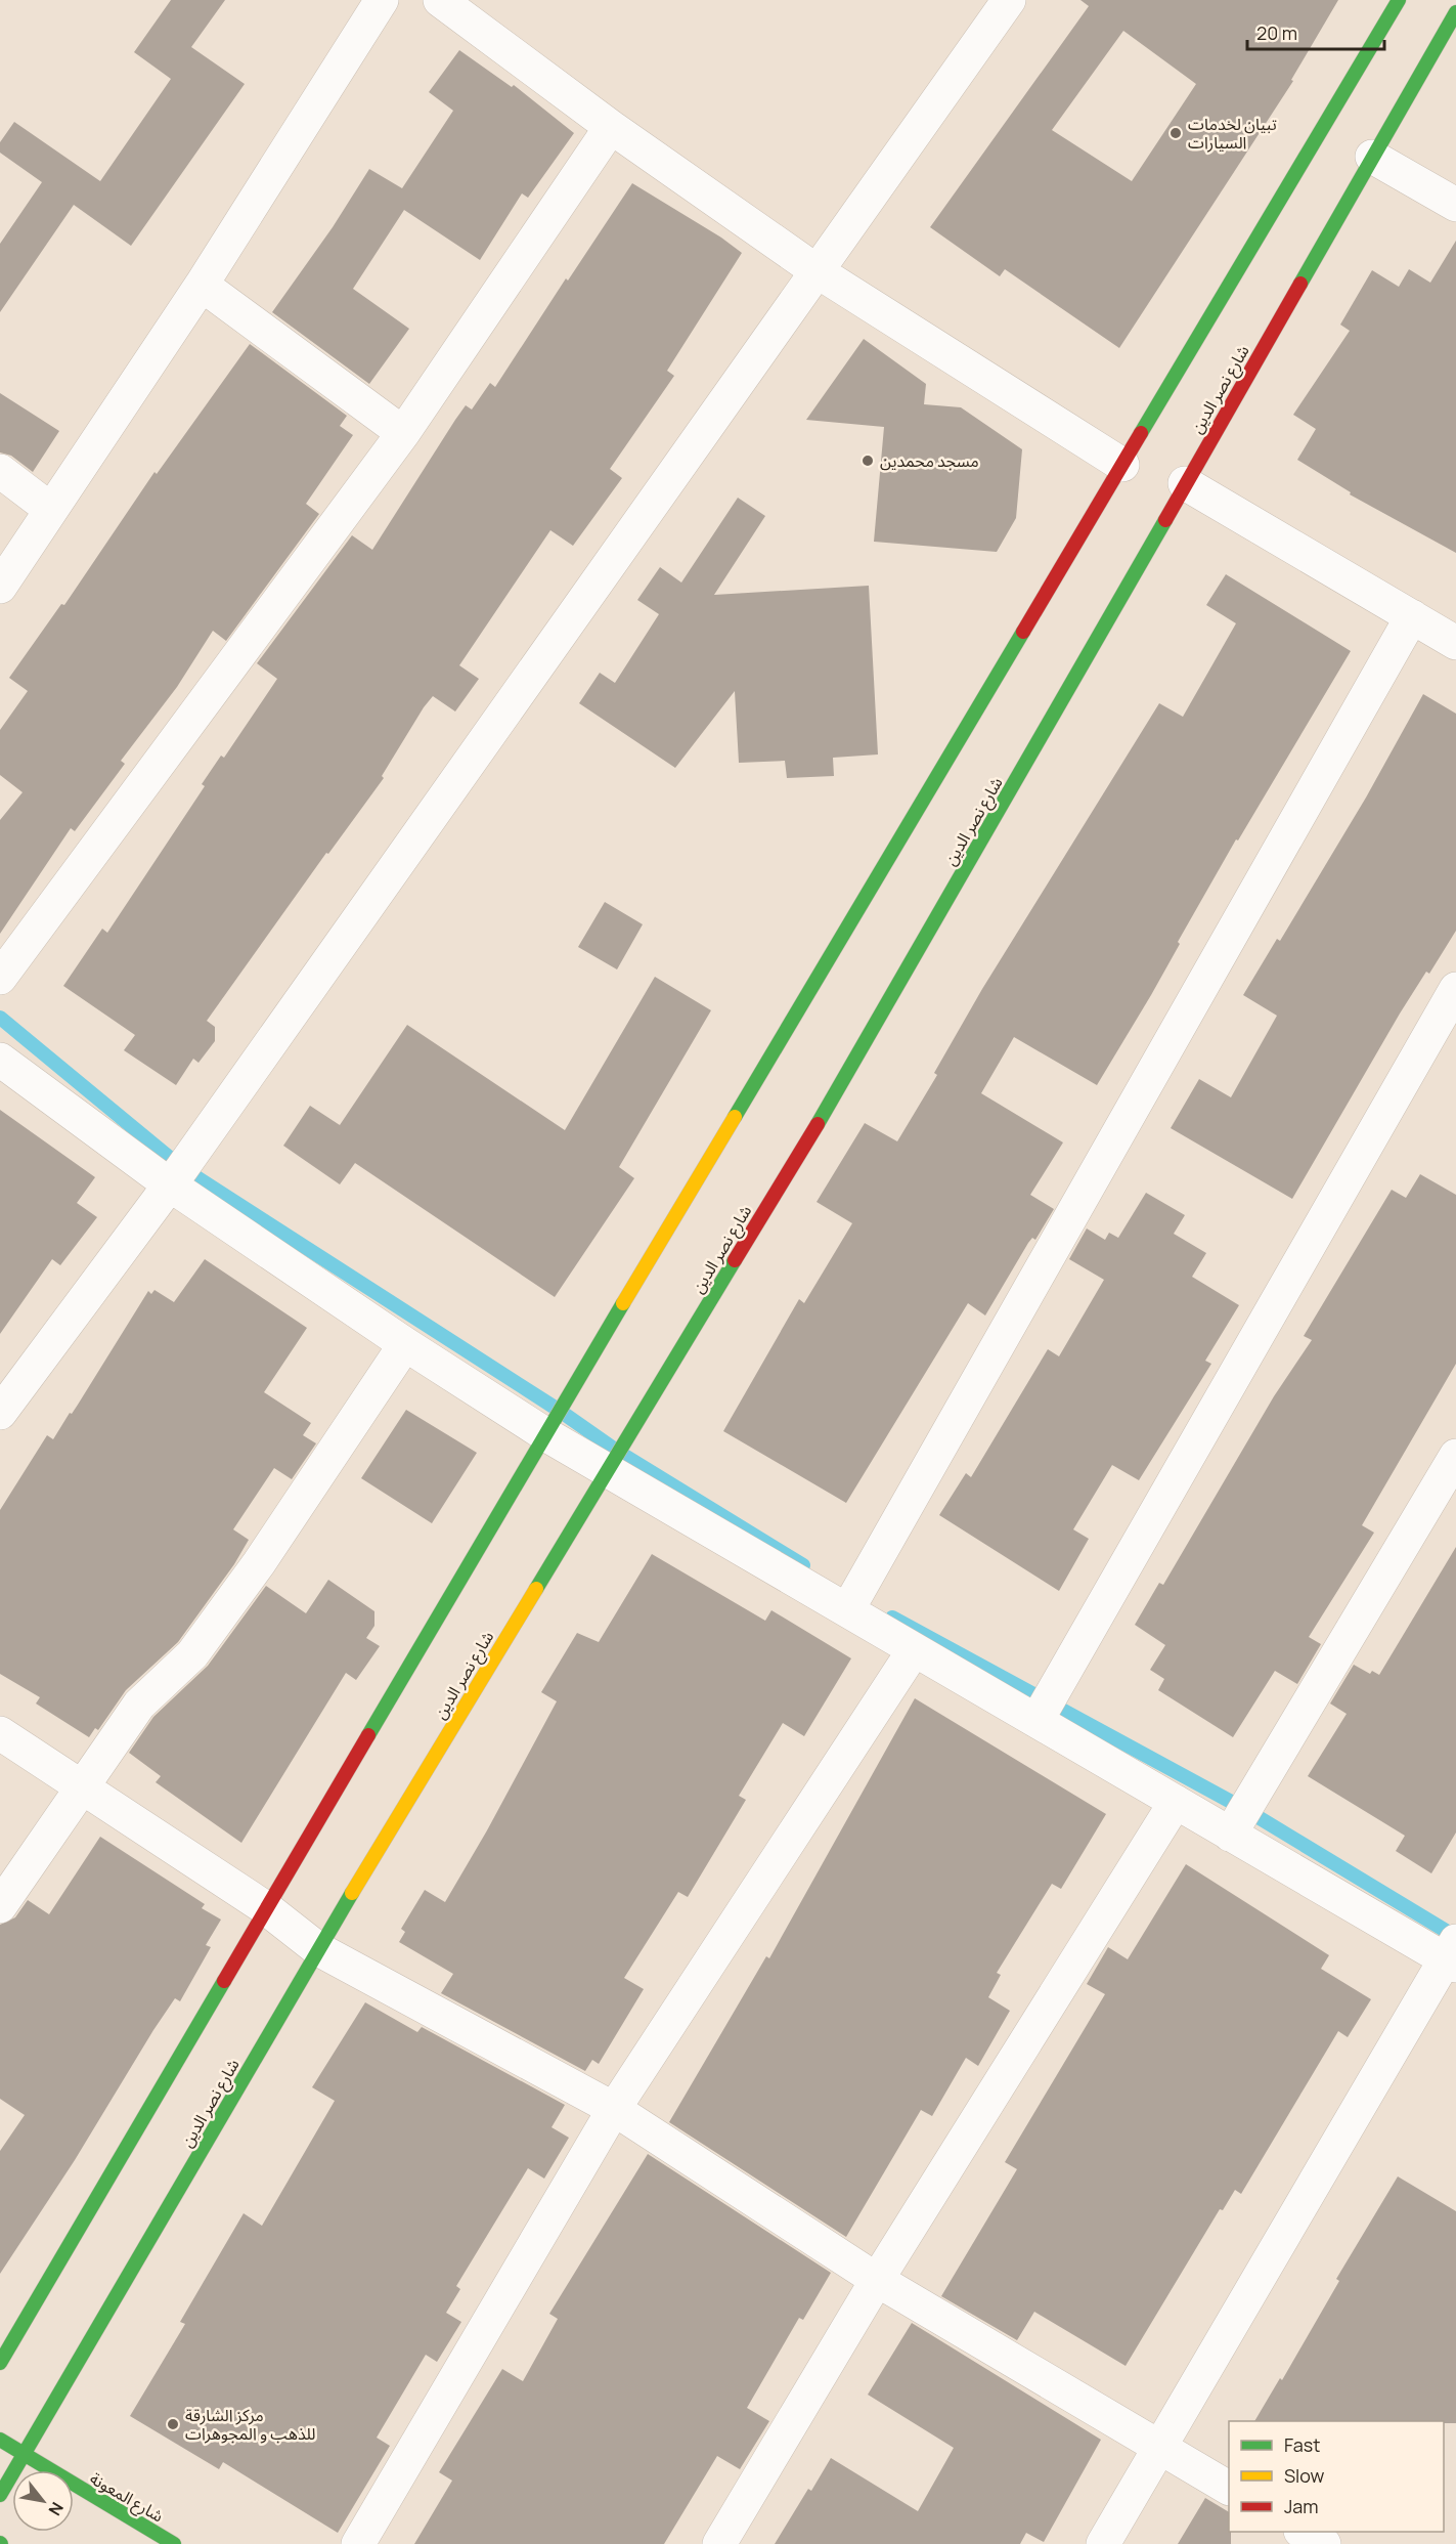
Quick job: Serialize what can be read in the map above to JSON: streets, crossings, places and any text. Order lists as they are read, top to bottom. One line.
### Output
{"streets":{"main road":["شارع نصر الدين","شارع المعونة"]},"crossings":[["شارع نصر الدين","شارع المعونة"]],"places":["تبيان لخدمات السيارات","مسجد محمدين","مركز الشارقة للذهب و المجوهرات"],"legend":["Fast","Slow","Jam"],"scale_bar":"20 m","north":"bottom right"}
